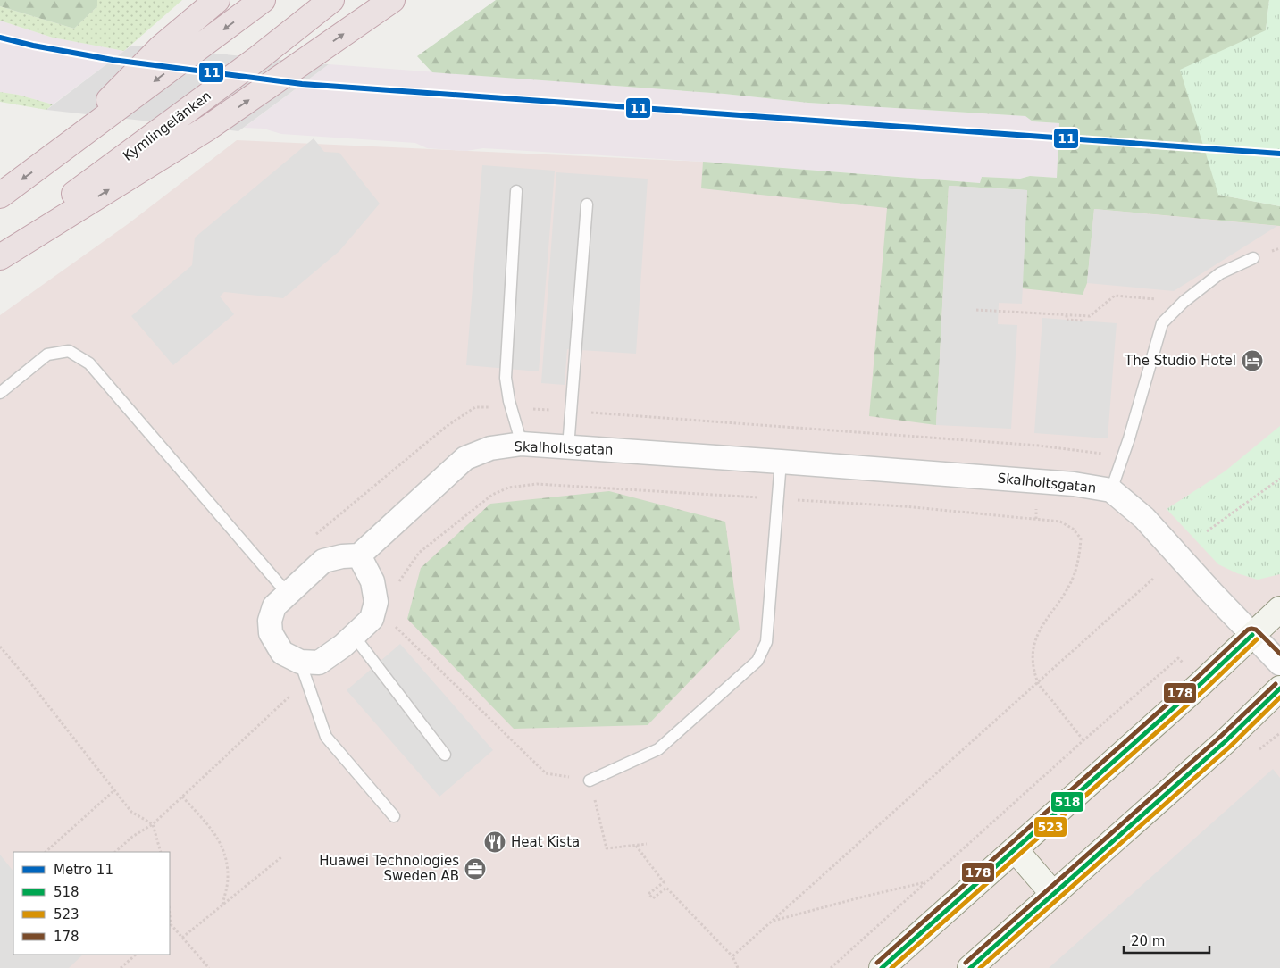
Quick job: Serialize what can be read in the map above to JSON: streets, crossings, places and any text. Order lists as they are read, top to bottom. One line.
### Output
{"streets":{"highway":["Kymlingelänken"],"street":["Skalholtsgatan"]},"places":{"hotel":["The Studio Hotel"],"restaurant":["Heat Kista"],"office":["Huawei Technologies Sweden AB"]},"lines":["metro line 11","transit line 178","transit line 518","transit line 523"],"legend":["Metro 11","518","523","178"],"scale_bar":"20 m"}
